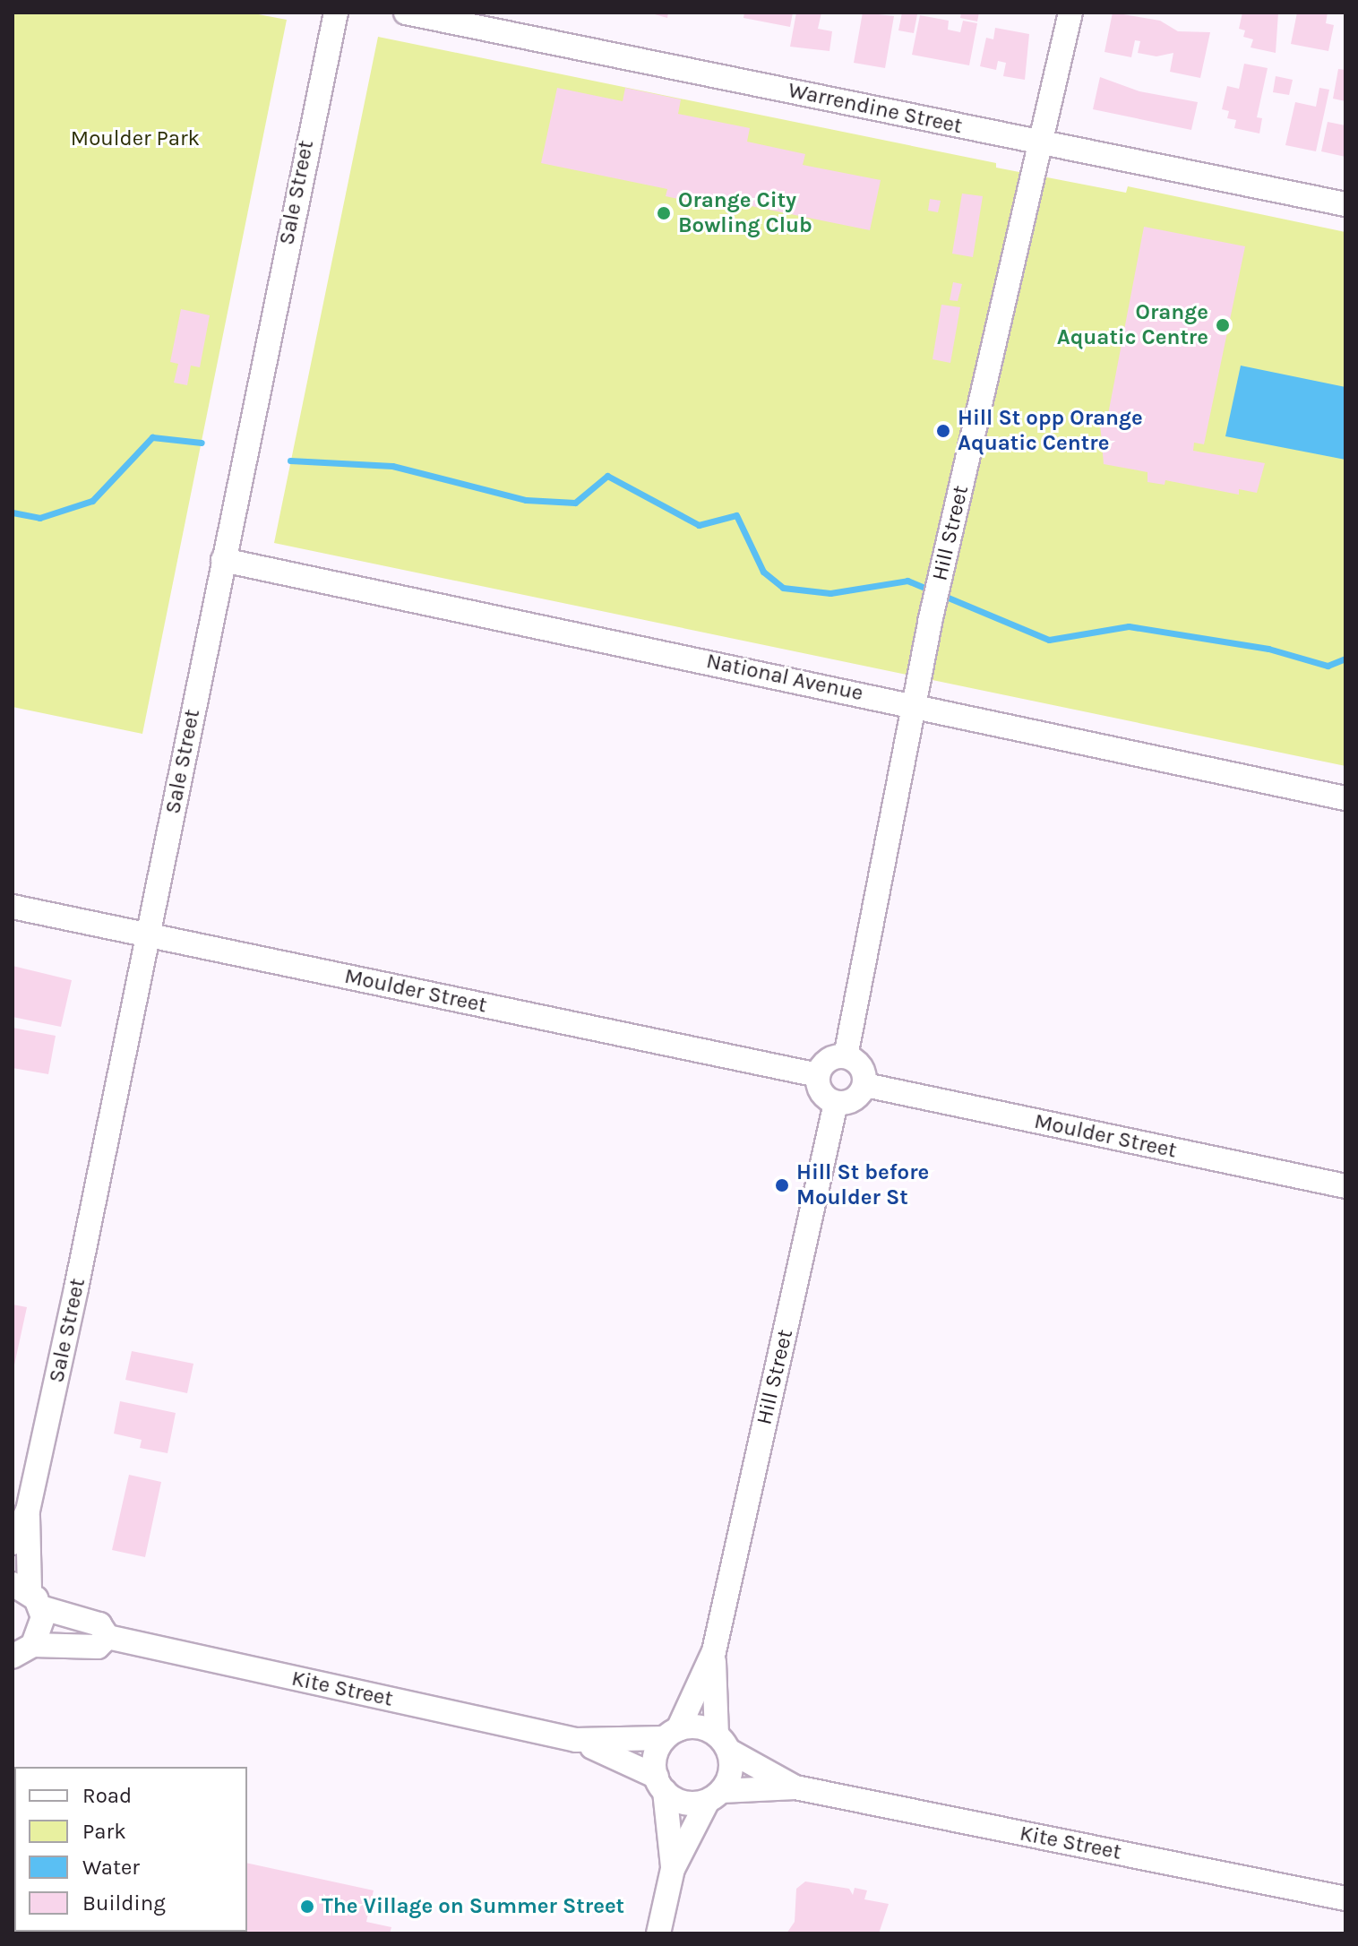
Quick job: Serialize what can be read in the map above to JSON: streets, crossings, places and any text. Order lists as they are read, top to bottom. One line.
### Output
{"streets":{"street":["Warrendine Street","Sale Street","Hill Street","National Avenue","Moulder Street","Kite Street"]},"crossings":[["Warrendine Street","Hill Street"],["Sale Street","National Avenue"],["Sale Street","Moulder Street"],["Sale Street","Kite Street"],["Hill Street","National Avenue"],["Hill Street","Moulder Street"],["Hill Street","Kite Street"]],"parks":["Moulder Park"],"places":["Orange City Bowling Club","Orange Aquatic Centre","Hill St opp Orange Aquatic Centre","Hill St before Moulder St","The Village on Summer Street"],"legend":["Road","Park","Water","Building"]}
